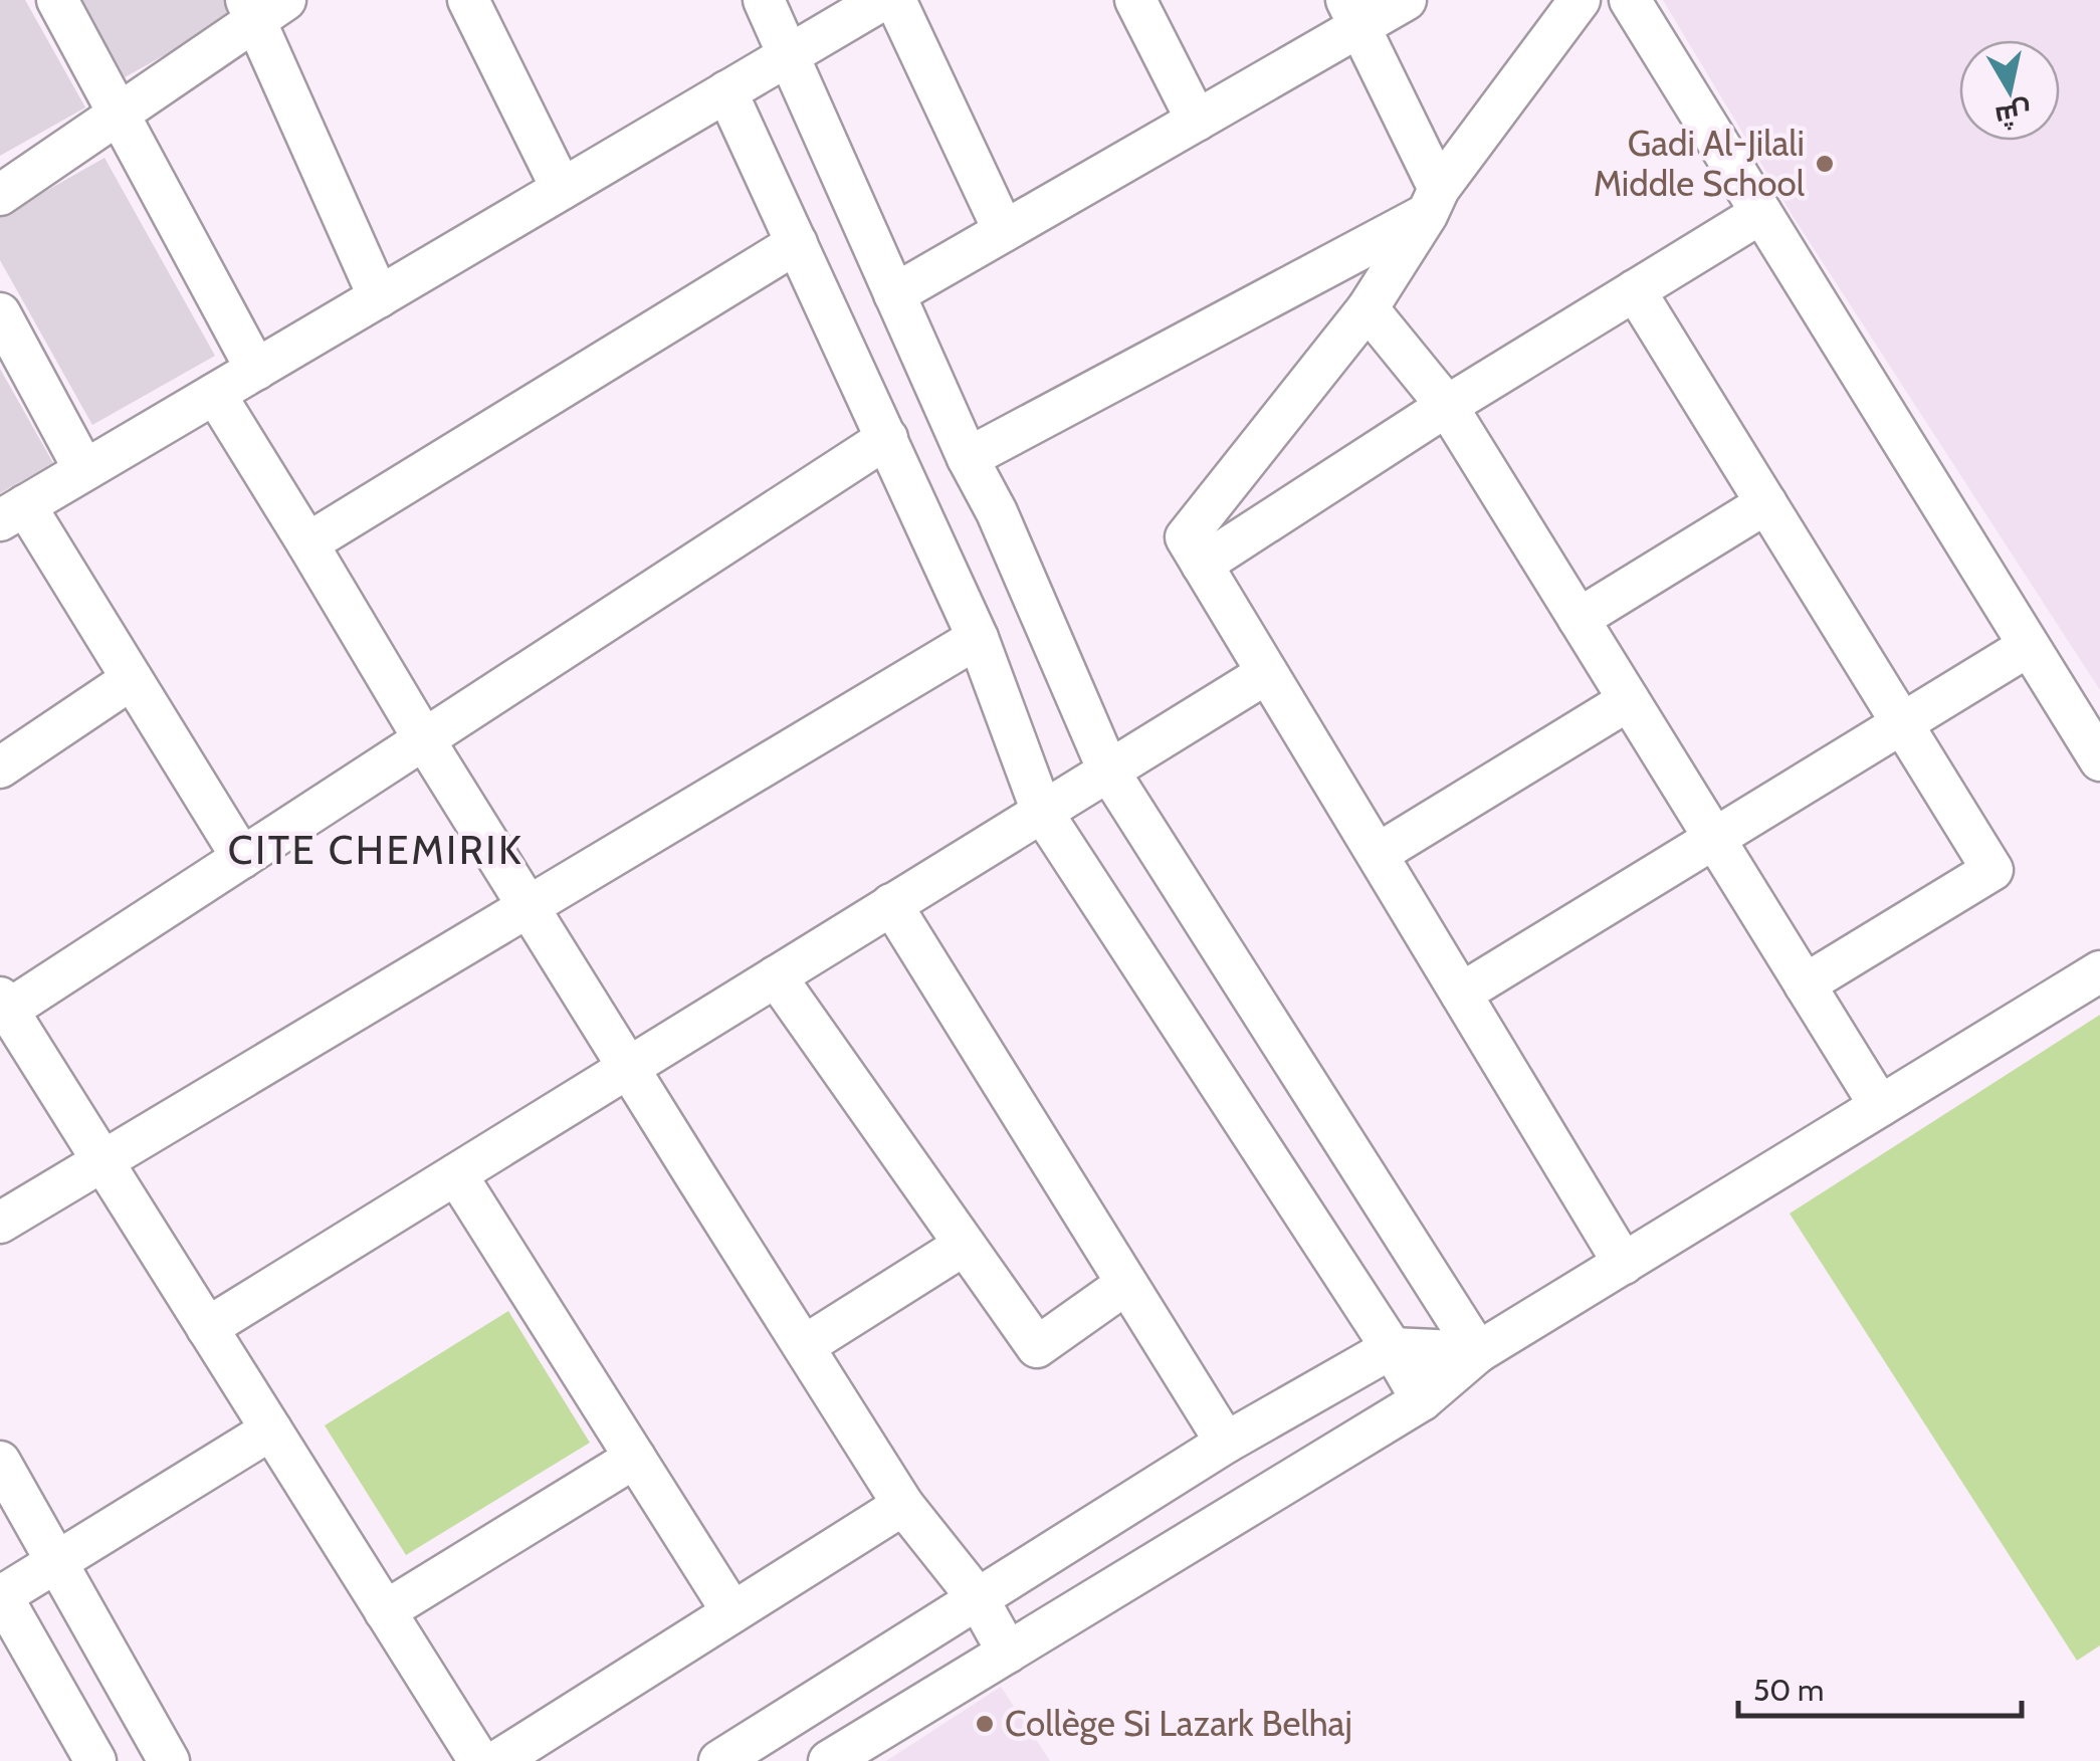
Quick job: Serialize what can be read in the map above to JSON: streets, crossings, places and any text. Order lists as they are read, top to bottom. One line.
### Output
{"districts":["CITE CHEMIRIK"],"places":["Gadi Al-Jilali Middle School","Collège Si Lazark Belhaj"],"scale_bar":"50 m","north":"bottom"}
